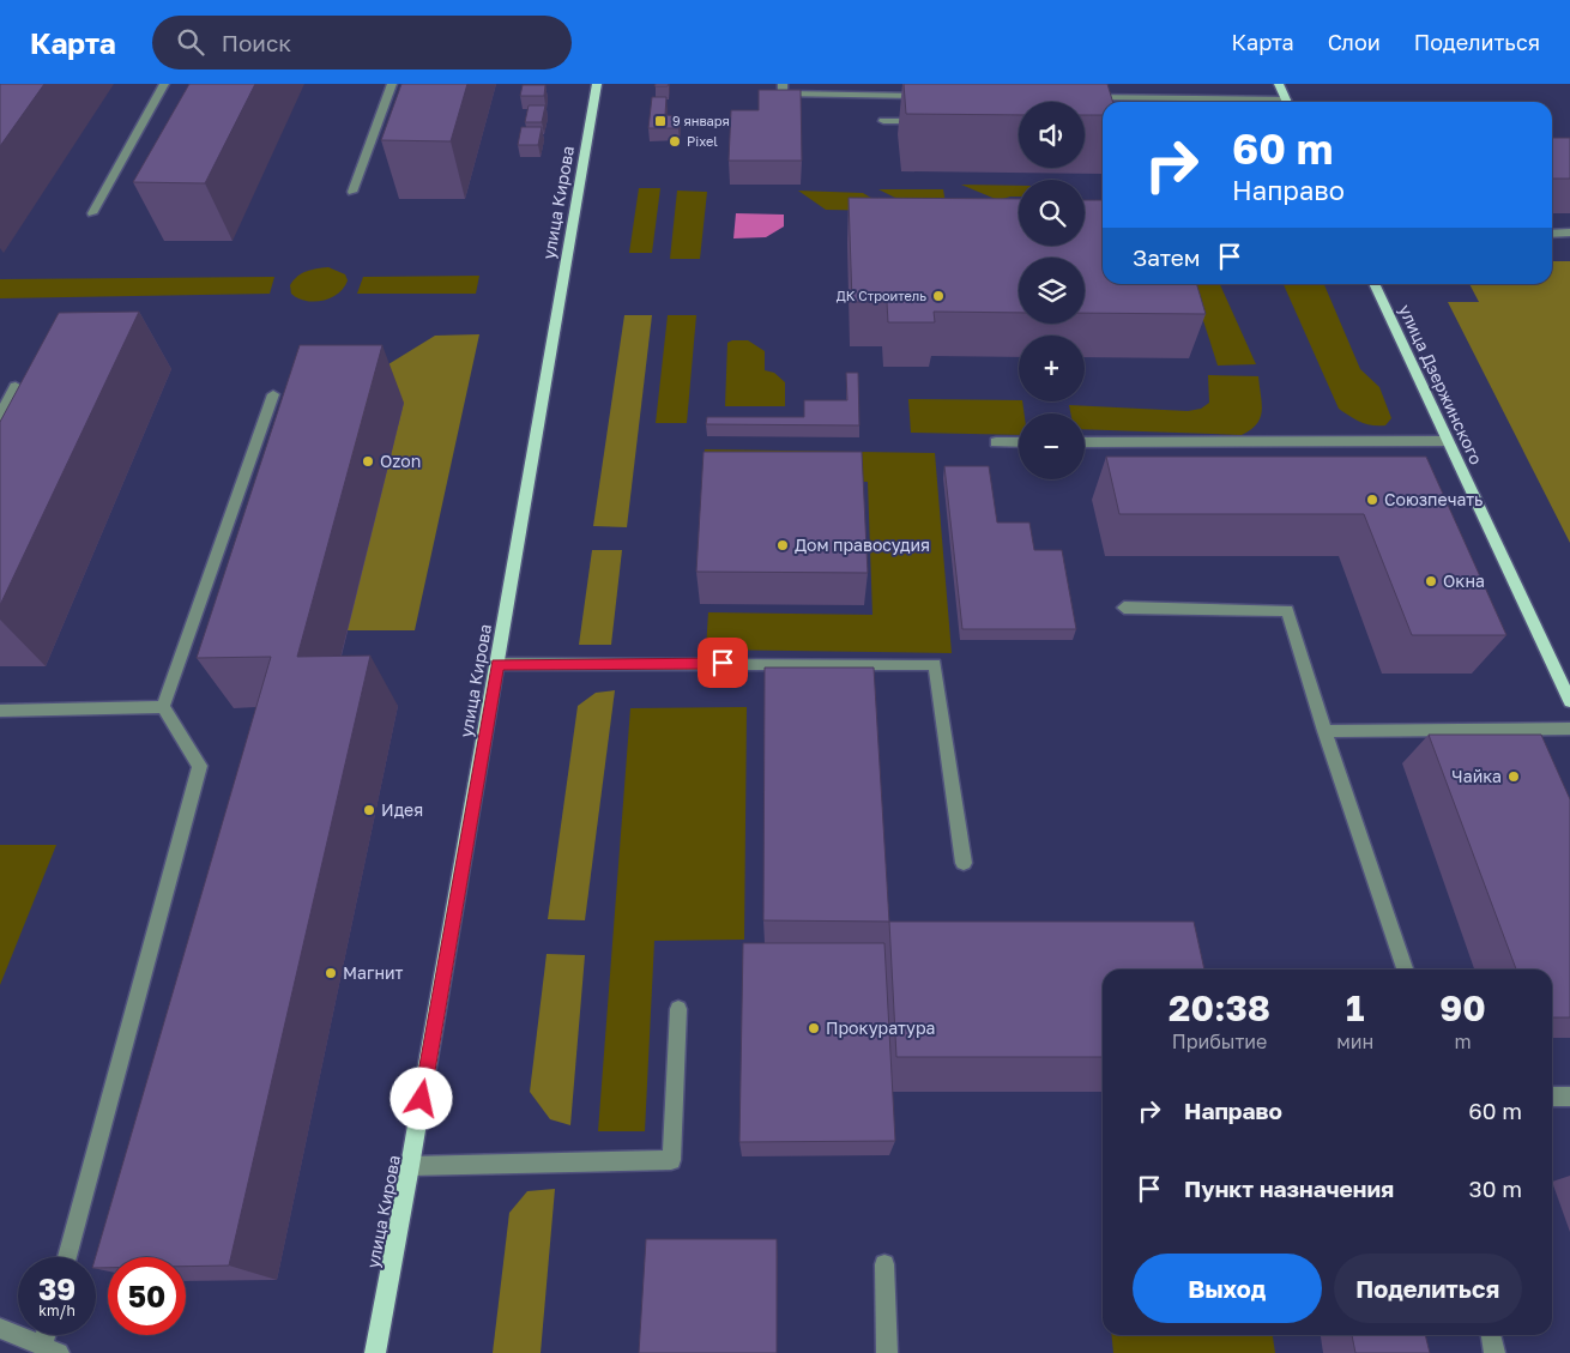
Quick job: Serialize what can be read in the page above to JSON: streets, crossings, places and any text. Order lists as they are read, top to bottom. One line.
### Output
{"streets":{"main road":["улица Кирова","улица Дзержинского"]},"places":{"transit":["9 января"],"other":["Pixel","ДК Строитель","Ozon","Союзпечать","Дом правосудия","Окна","Чайка","Идея","Магнит","Прокуратура"]},"page":{"header":"Карта","search":"Поиск","nav":["Карта","Слои","Поделиться"],"map_buttons":["+","−"],"turn":["60 m","Направо"],"then":"Затем","eta":["20:38","Прибытие","1","мин","90","m"],"list":[{"name":"Направо","value":"60 m"},{"name":"Пункт назначения","value":"30 m"}],"buttons":["Выход","Поделиться"],"speed":"39 km/h","limit":"50"}}
